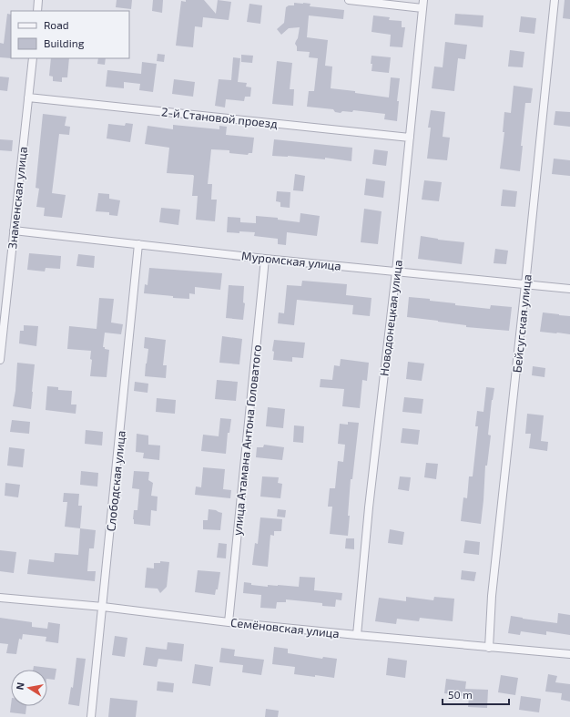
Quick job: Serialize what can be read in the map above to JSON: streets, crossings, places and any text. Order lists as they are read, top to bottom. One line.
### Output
{"streets":{"street":["2-й Становой проезд","Знаменская улица","Муромская улица","Новодонецкая улица","Бейсугская улица","улица Атамана Антона Головатого","Слободская улица","Семёновская улица"]},"crossings":[["2-й Становой проезд","Знаменская улица"],["2-й Становой проезд","Новодонецкая улица"],["Знаменская улица","Муромская улица"],["Муромская улица","Новодонецкая улица"],["Муромская улица","Бейсугская улица"],["Муромская улица","улица Атамана Антона Головатого"],["Муромская улица","Слободская улица"],["Новодонецкая улица","Семёновская улица"],["Бейсугская улица","Семёновская улица"],["улица Атамана Антона Головатого","Семёновская улица"],["Слободская улица","Семёновская улица"]],"legend":["Road","Building"],"scale_bar":"50 m","north":"left"}
